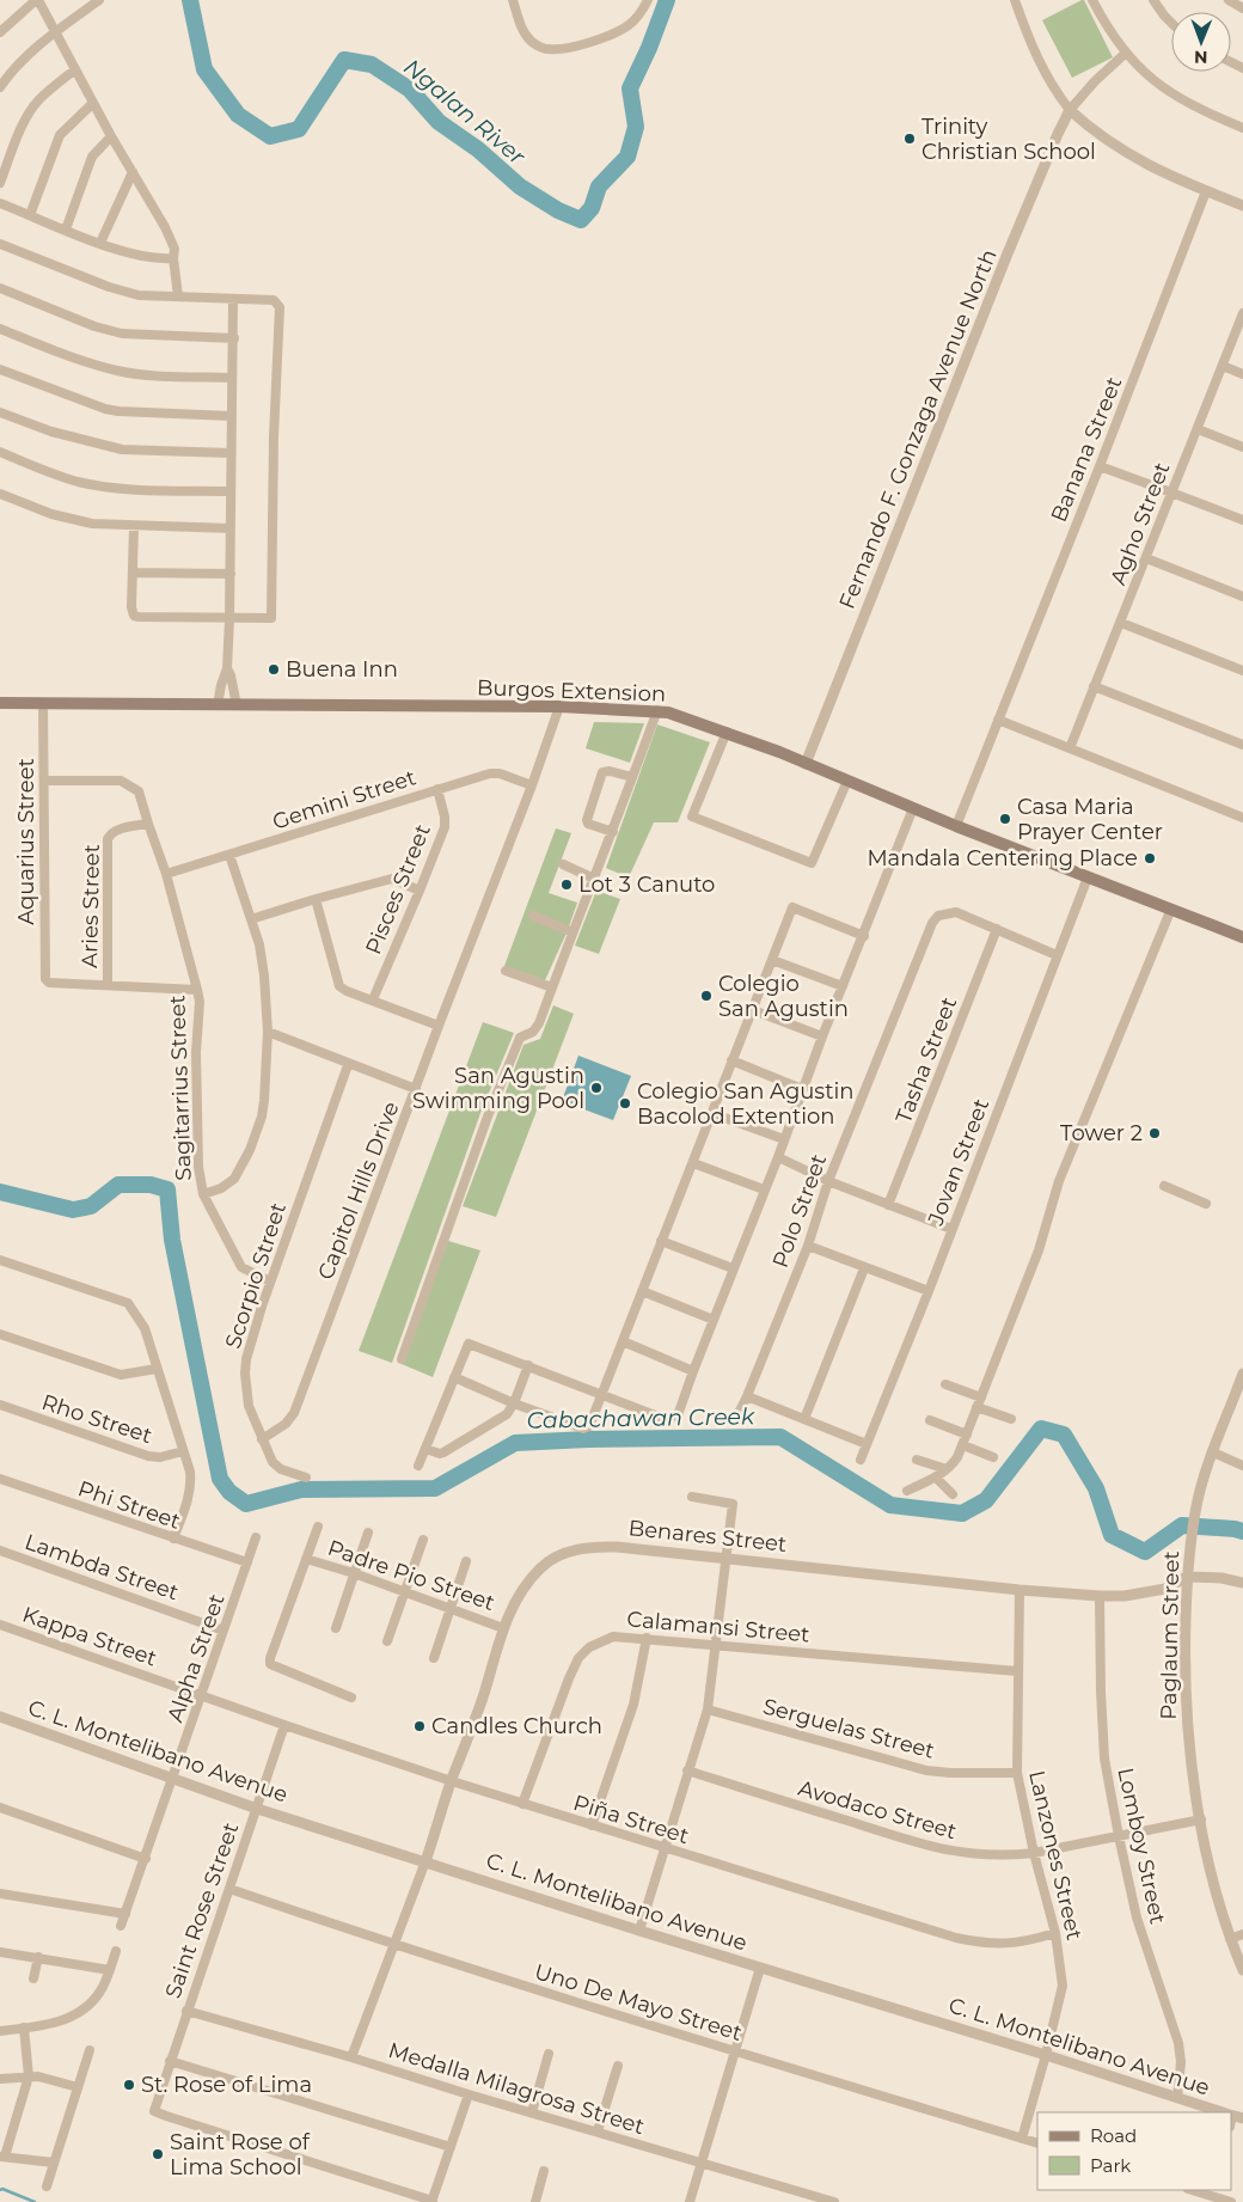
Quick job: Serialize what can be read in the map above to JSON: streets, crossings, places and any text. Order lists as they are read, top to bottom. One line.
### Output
{"streets":{"main road":["Burgos Extension"],"street":["Fernando F. Gonzaga Avenue North","Banana Street","Agho Street","Gemini Street","Aquarius Street","Pisces Street","Aries Street","Tasha Street","Sagitarrius Street","Jovan Street","Capitol Hills Drive","Polo Street","Scorpio Street","Rho Street","Phi Street","Benares Street","Lambda Street","Padre Pio Street","Calamansi Street","Paglaum Street","Kappa Street","Alpha Street","Serguelas Street","C. L. Montelibano Avenue","Avodaco Street","Piña Street","Lomboy Street","Lanzones Street","Saint Rose Street","Uno De Mayo Street","Medalla Milagrosa Street"]},"crossings":[["Fernando F. Gonzaga Avenue North","Burgos Extension"],["Banana Street","Burgos Extension"],["Burgos Extension","Aquarius Street"],["Burgos Extension","Jovan Street"],["Burgos Extension","Capitol Hills Drive"],["Gemini Street","Pisces Street"],["Gemini Street","Sagitarrius Street"],["Gemini Street","Capitol Hills Drive"],["Aquarius Street","Aries Street"],["Aquarius Street","Sagitarrius Street"],["Aries Street","Sagitarrius Street"],["Tasha Street","Polo Street"],["Sagitarrius Street","Scorpio Street"],["Capitol Hills Drive","Scorpio Street"],["Phi Street","Alpha Street"],["Benares Street","Padre Pio Street"],["Benares Street","Paglaum Street"],["Benares Street","C. L. Montelibano Avenue"],["Benares Street","Piña Street"],["Benares Street","Lomboy Street"],["Benares Street","Lanzones Street"],["Lambda Street","Alpha Street"],["Calamansi Street","Piña Street"],["Calamansi Street","Lanzones Street"],["Paglaum Street","Avodaco Street"],["Kappa Street","Alpha Street"],["Kappa Street","Piña Street"],["Alpha Street","C. L. Montelibano Avenue"],["Alpha Street","Piña Street"],["Serguelas Street","Lanzones Street"],["C. L. Montelibano Avenue","Lomboy Street"],["C. L. Montelibano Avenue","Lanzones Street"],["C. L. Montelibano Avenue","Saint Rose Street"],["Avodaco Street","Lomboy Street"],["Avodaco Street","Lanzones Street"],["Piña Street","Lanzones Street"],["Piña Street","Saint Rose Street"],["Lanzones Street","Uno De Mayo Street"],["Saint Rose Street","Uno De Mayo Street"],["Saint Rose Street","Medalla Milagrosa Street"]],"water":["Ngalan River","Cabachawan Creek"],"places":["Trinity Christian School","Buena Inn","Casa Maria Prayer Center","Mandala Centering Place","Lot 3 Canuto","Colegio San Agustin","San Agustin Swimming Pool","Colegio San Agustin Bacolod Extention","Tower 2","Candles Church","St. Rose of Lima","Saint Rose of Lima School"],"legend":["Road","Park"],"north":"bottom"}
